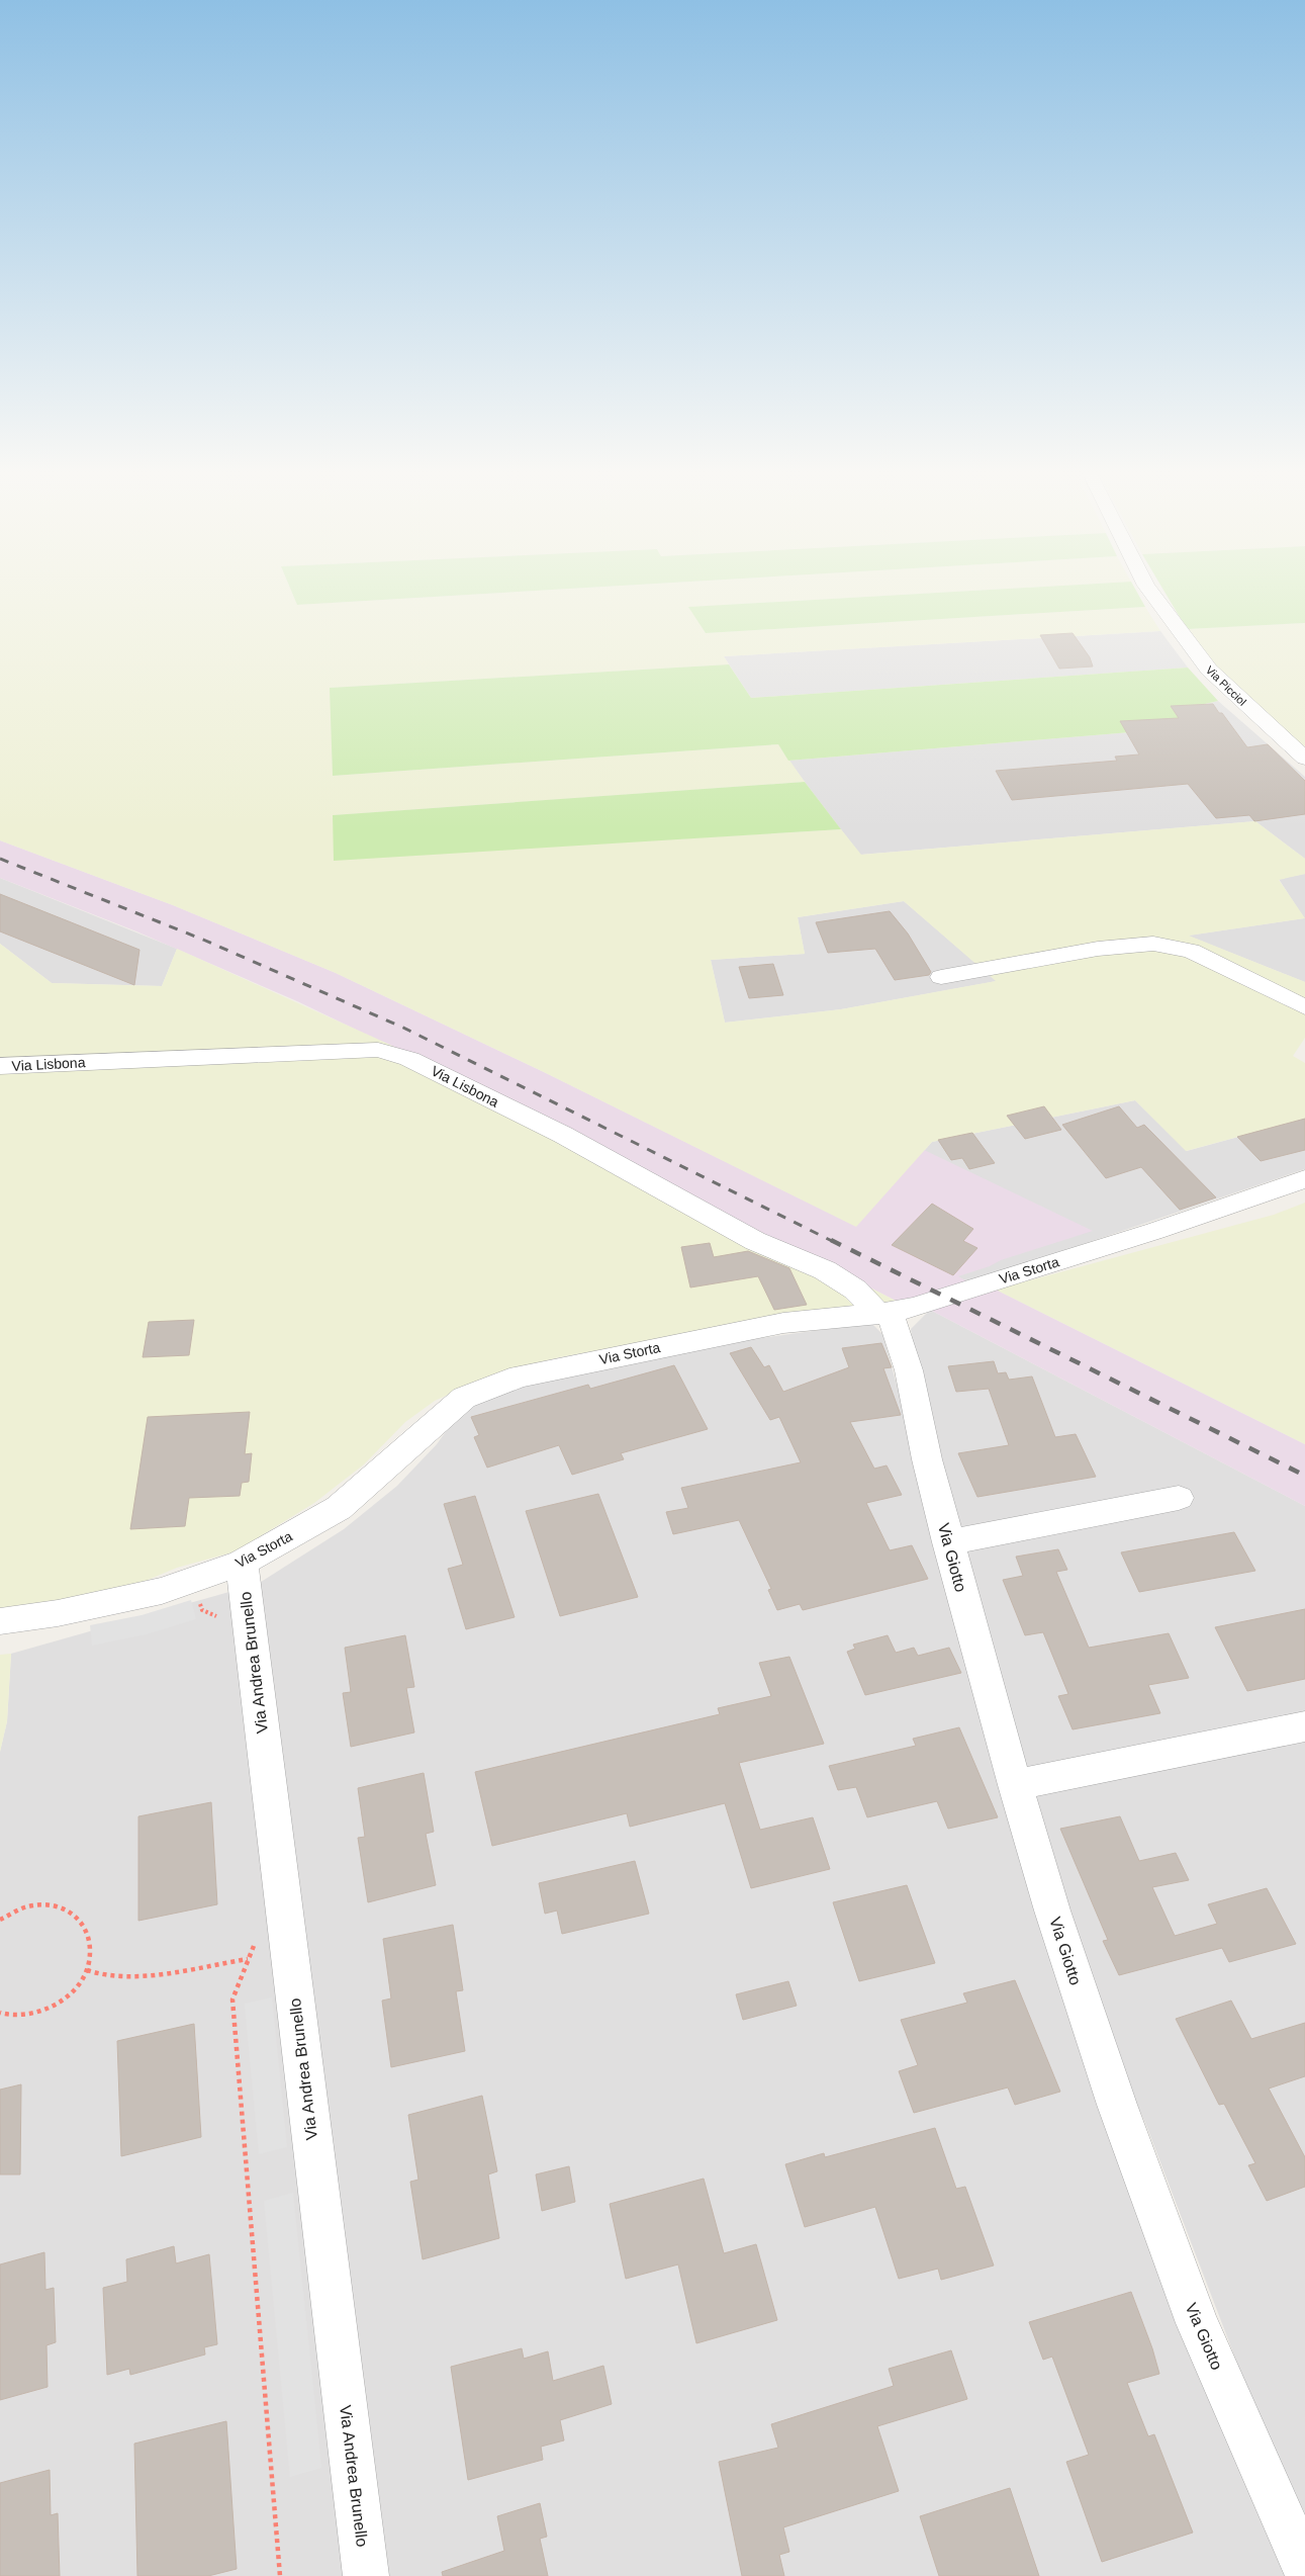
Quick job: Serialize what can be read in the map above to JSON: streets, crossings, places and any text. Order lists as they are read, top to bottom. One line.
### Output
{"streets":{"street":["Via Picciol","Via Lisbona","Via Storta","Via Giotto","Via Andrea Brunello"]},"crossings":[["Via Lisbona","Via Storta"],["Via Lisbona","Via Giotto"],["Via Storta","Via Giotto"],["Via Storta","Via Andrea Brunello"]]}
